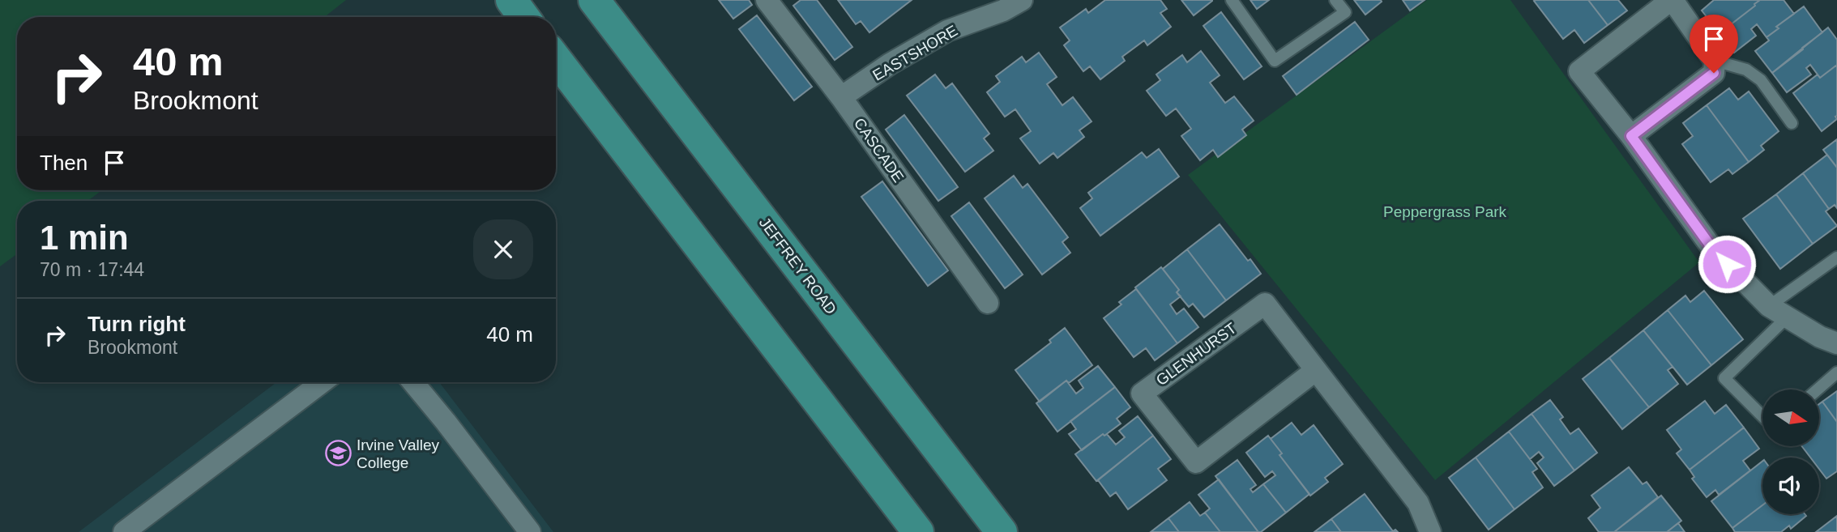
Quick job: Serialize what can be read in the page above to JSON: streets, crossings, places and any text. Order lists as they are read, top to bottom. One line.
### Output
{"streets":{"main road":["JEFFREY ROAD"],"street":["EASTSHORE","CASCADE","GLENHURST"]},"crossings":[["EASTSHORE","CASCADE"]],"parks":["Peppergrass Park"],"places":{"school or university":["Irvine Valley College"]},"north":"right","page":{"turn":["40 m","Brookmont"],"then":"Then","heading":["1 min","70 m · 17:44"],"list":[{"name":"Turn right","note":"Brookmont","value":"40 m"}]}}
